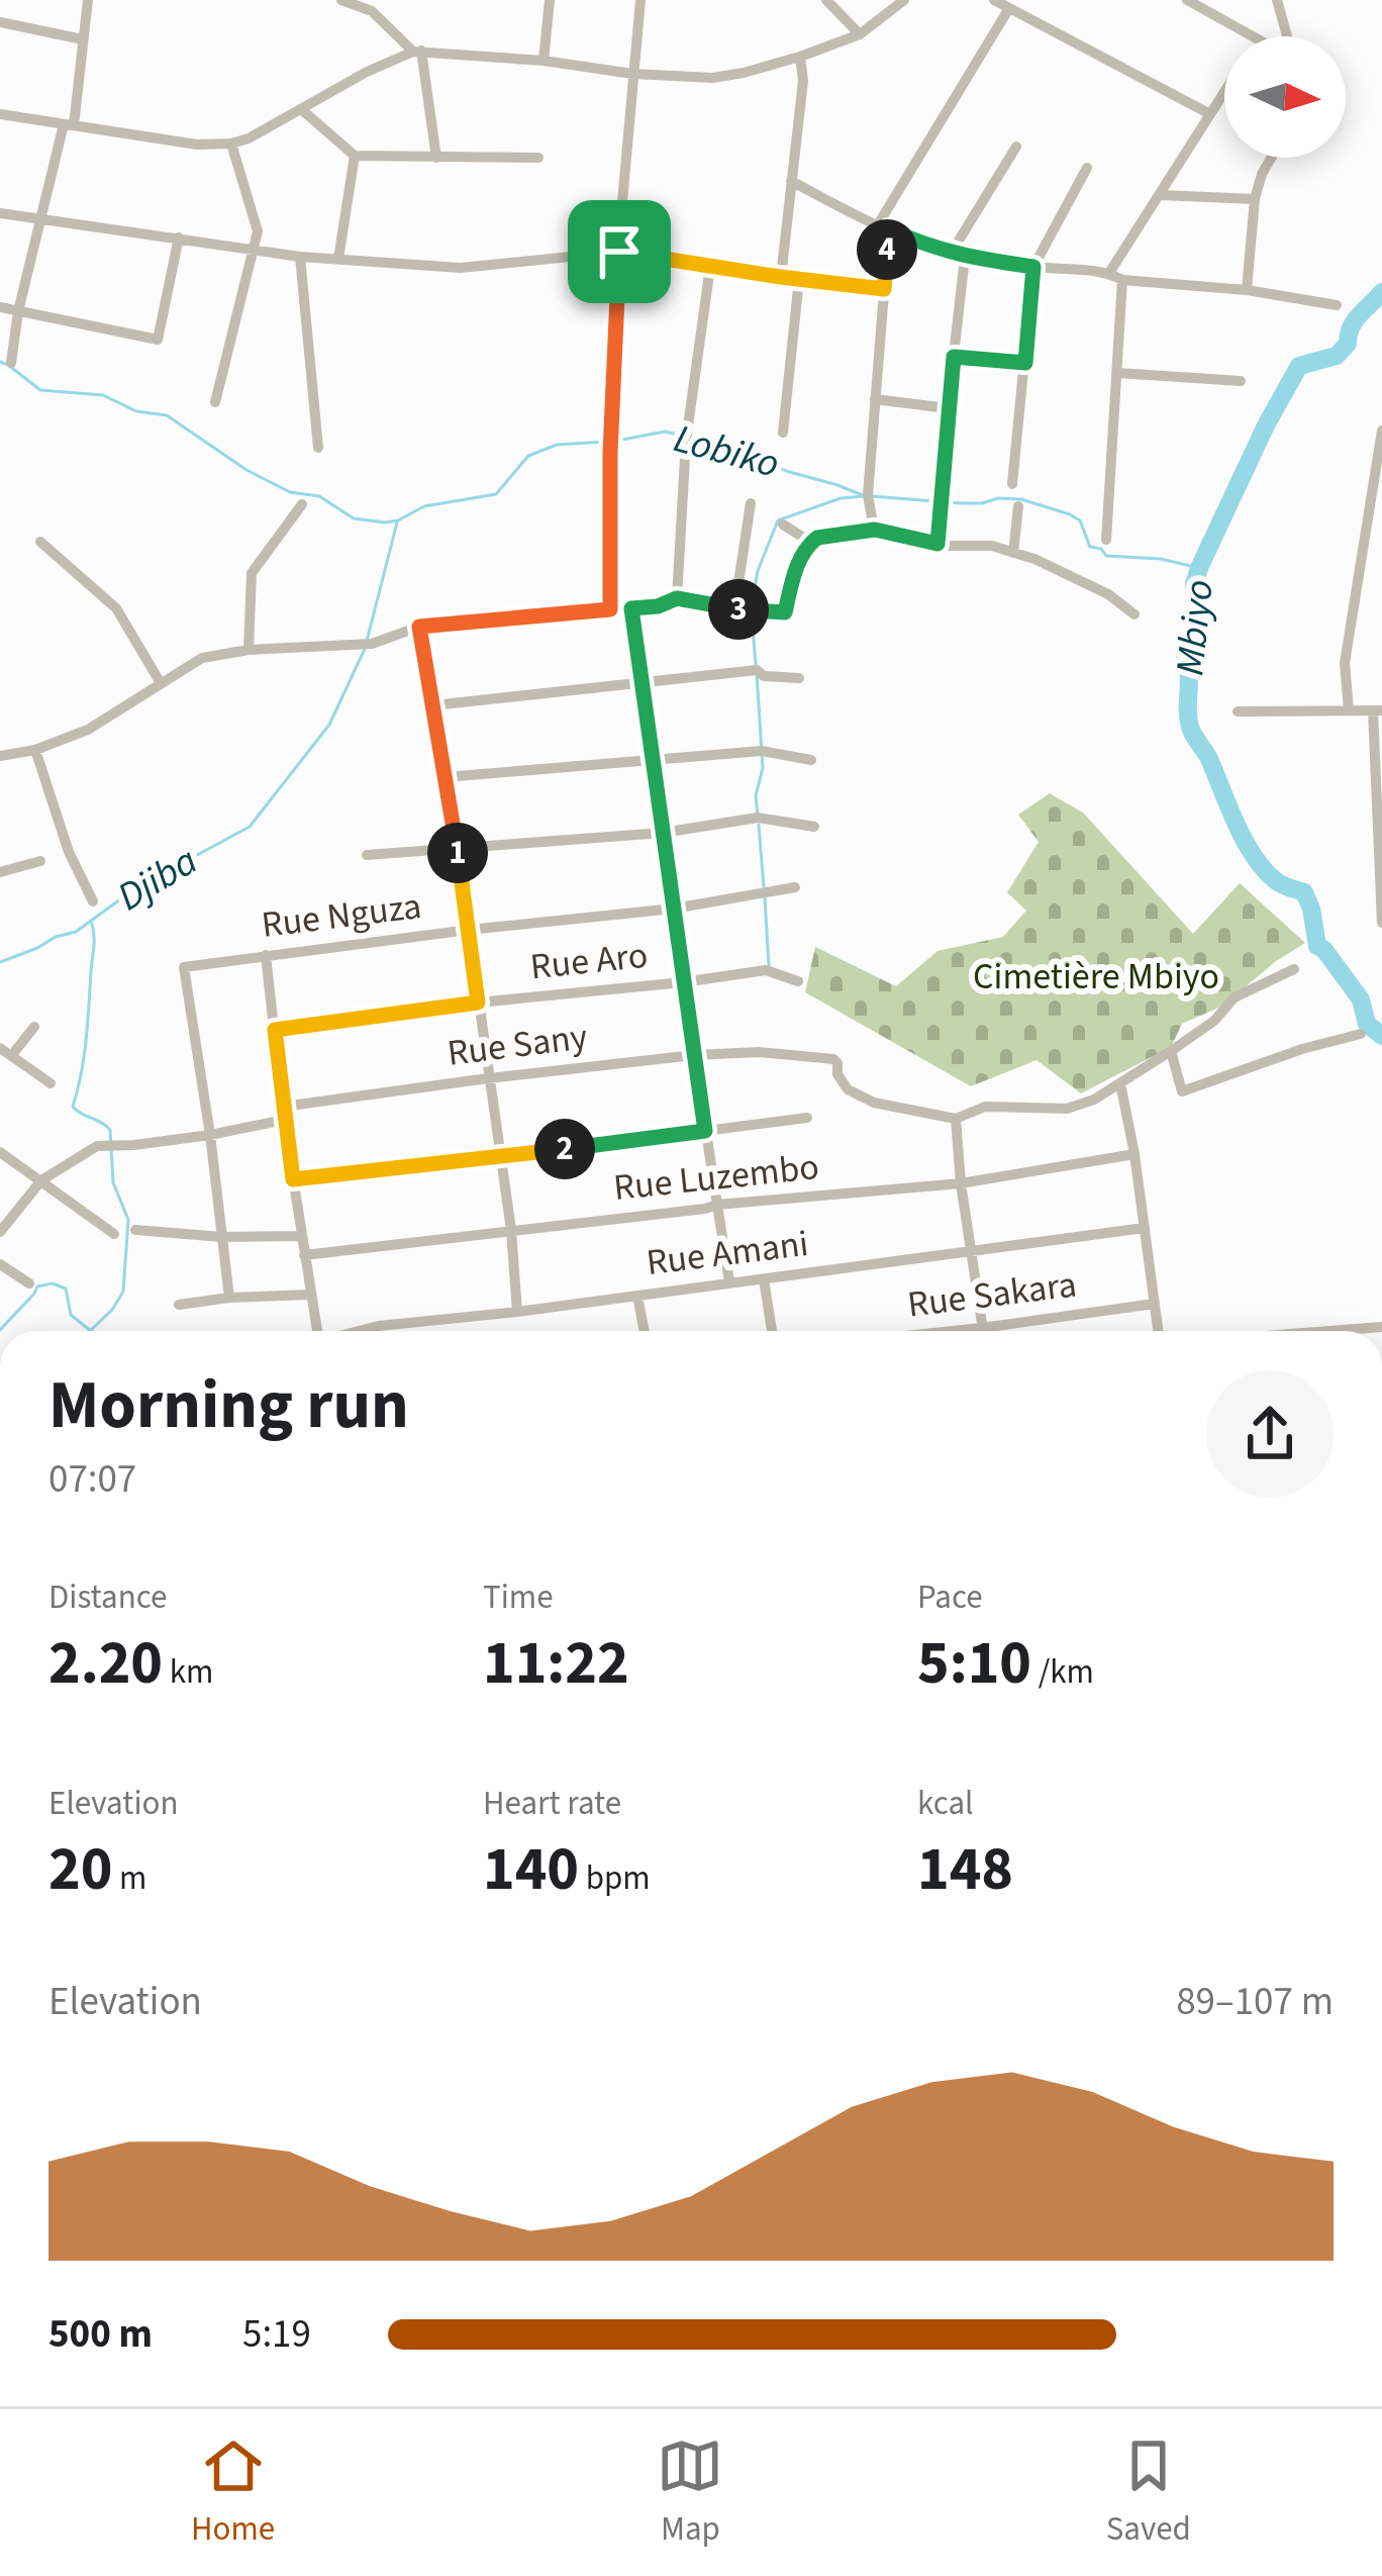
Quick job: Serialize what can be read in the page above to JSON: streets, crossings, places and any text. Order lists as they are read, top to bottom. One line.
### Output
{"streets":{"street":["Rue Nguza","Rue Aro","Rue Sany","Rue Luzembo","Rue Amani","Rue Sakara"]},"crossings":[["Rue Nguza","Rue Sany"]],"water":["Lobiko","Mbiyo","Djiba"],"parks":["Cimetière Mbiyo"],"north":"right","page":{"pins":["4","3","1","2"],"heading":["Morning run","07:07"],"stats":[["Distance","2.20 km"],["Time","11:22"],["Pace","5:10 /km"],["Elevation","20 m"],["Heart rate","140 bpm"],["kcal","148"]],"chart":["Elevation","89–107 m"],"list":[{"name":"500 m","note":"5:19"}],"tabs":["Home","Map","Saved"]}}
